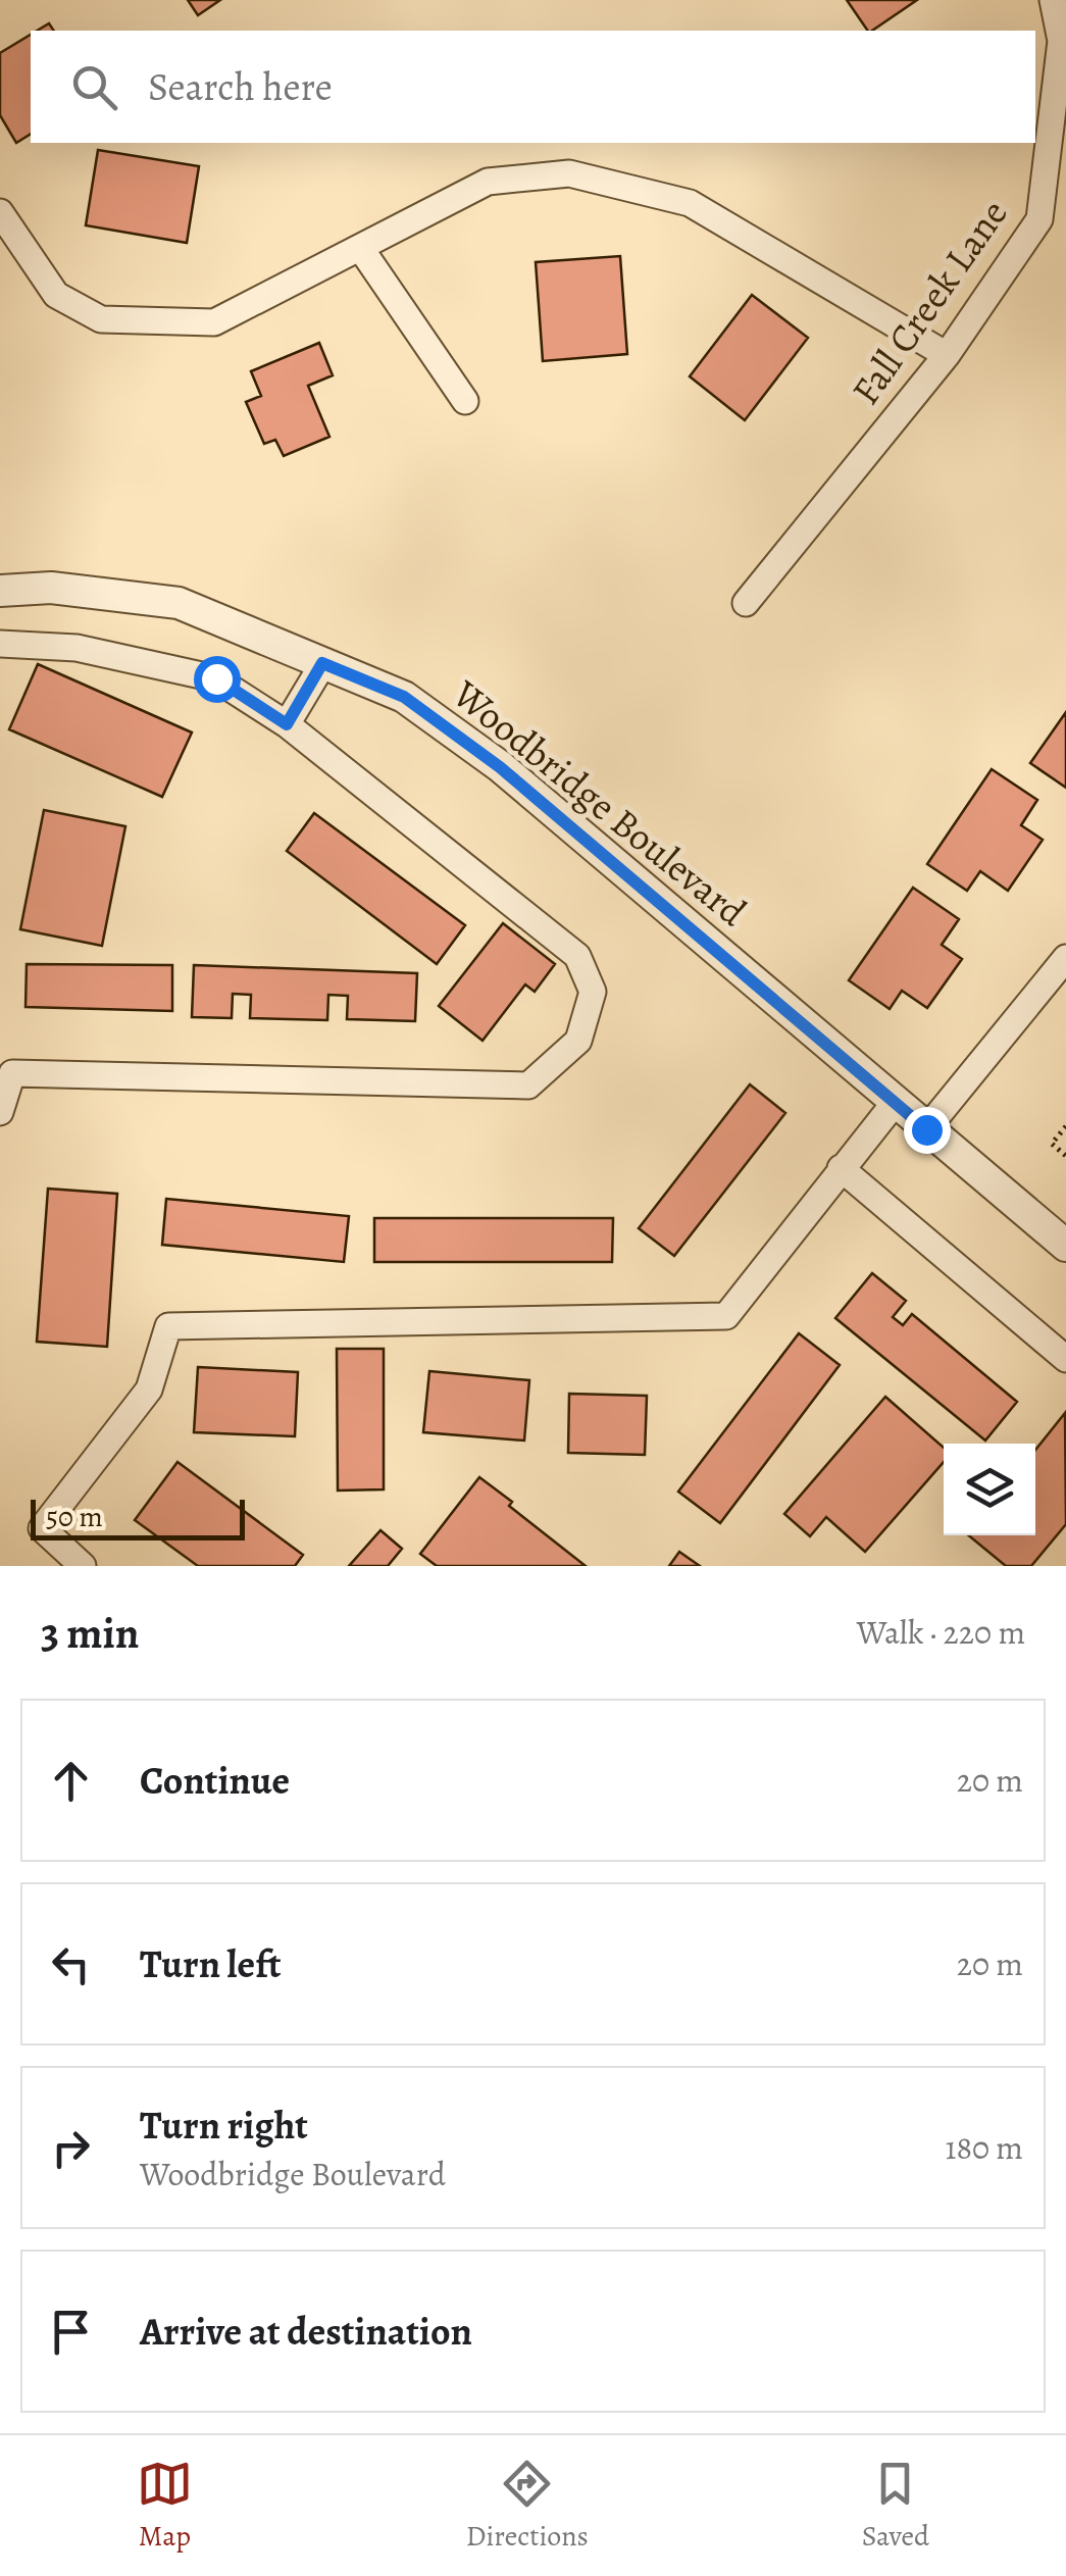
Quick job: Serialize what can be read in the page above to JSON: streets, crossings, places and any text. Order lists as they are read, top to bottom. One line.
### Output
{"streets":{"street":["Fall Creek Lane","Woodbridge Boulevard"]},"scale_bar":"50 m","page":{"search":"Search here","scale":"50 m","heading":["3 min","Walk · 220 m"],"list":[["Continue","20 m"],["Turn left","20 m"],["Turn right","Woodbridge Boulevard","180 m"],"Arrive at destination"],"nav":["Map","Directions","Saved"]}}
